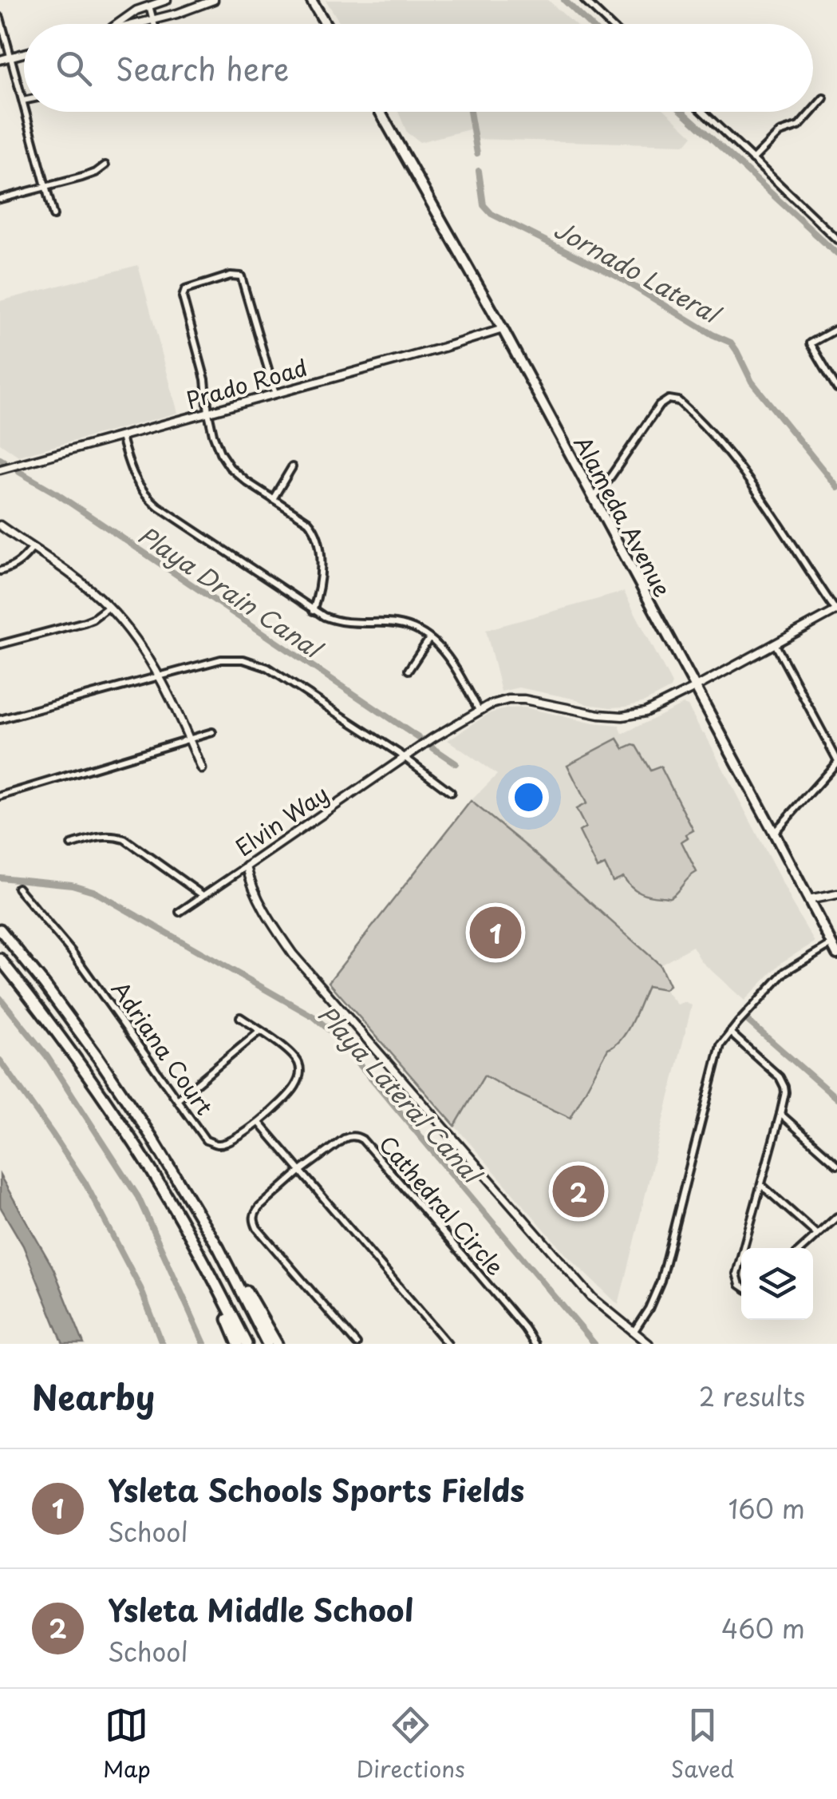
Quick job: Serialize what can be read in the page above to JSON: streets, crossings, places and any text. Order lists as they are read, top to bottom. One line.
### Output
{"streets":{"main road":["Alameda Avenue"],"street":["Prado Road","Elvin Way","Adriana Court","Cathedral Circle"]},"crossings":[["Prado Road","Alameda Avenue"],["Alameda Avenue","Elvin Way"]],"water":["Jornado Lateral","Playa Drain Canal","Playa Lateral Canal"],"page":{"search":"Search here","pins":["1","2"],"heading":["Nearby","2 results"],"list":[{"mark":"1","name":"Ysleta Schools Sports Fields","note":"School","value":"160 m"},{"mark":"2","name":"Ysleta Middle School","note":"School","value":"460 m"}],"nav":["Map","Directions","Saved"]}}
